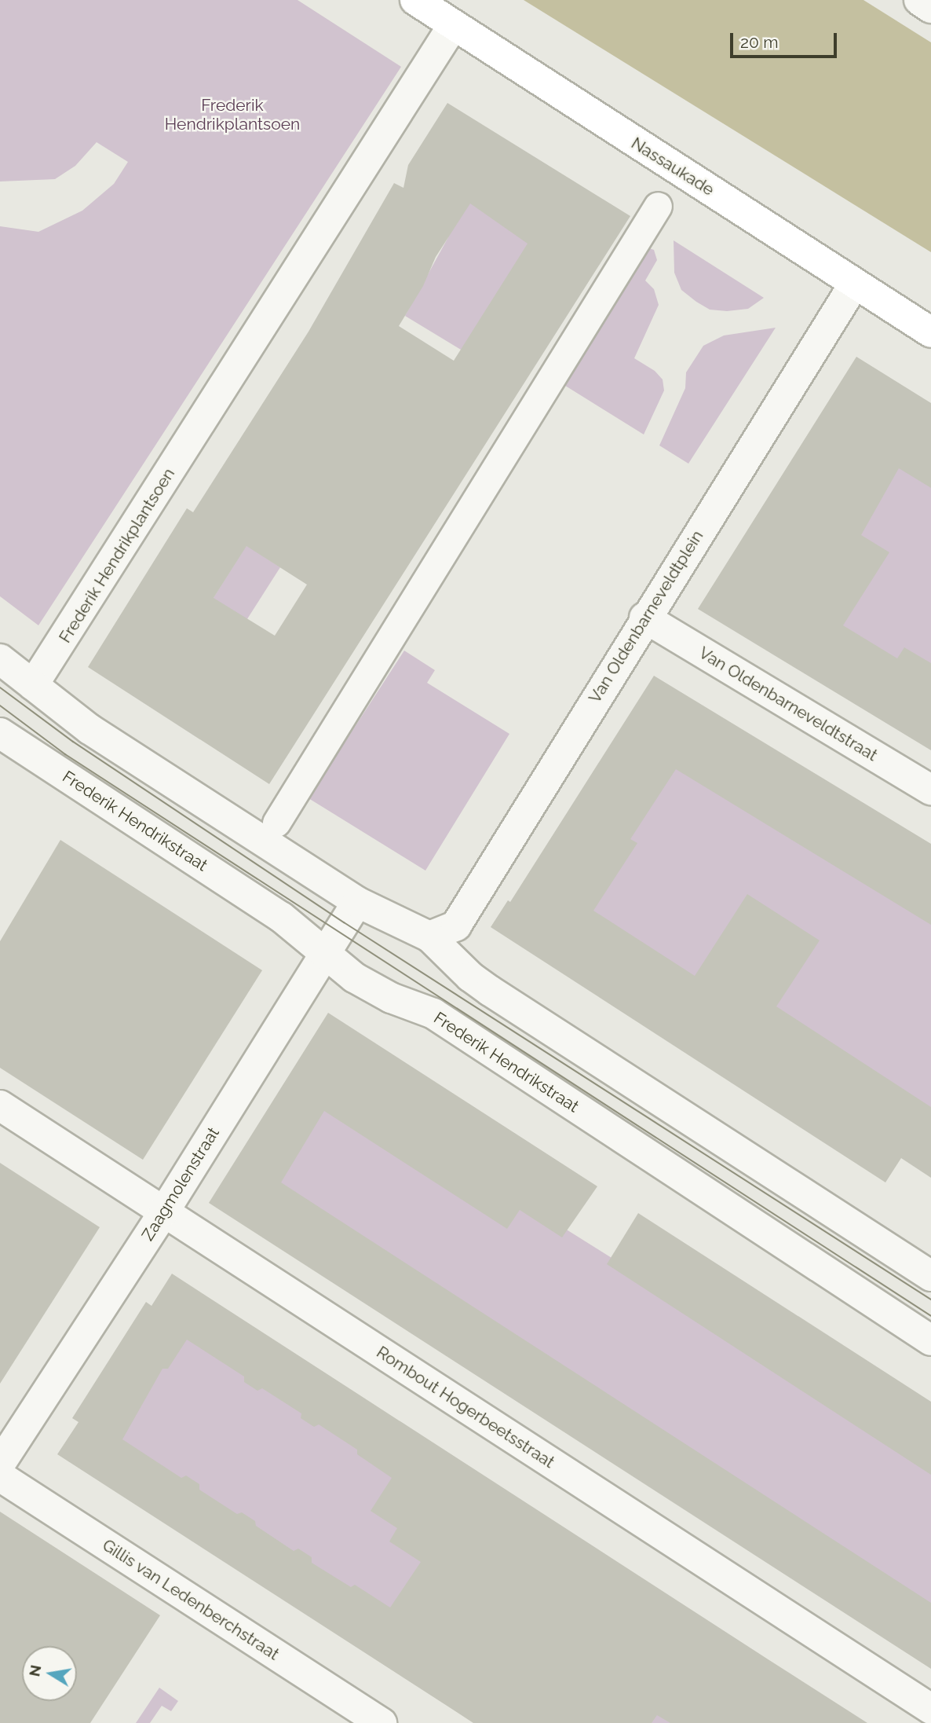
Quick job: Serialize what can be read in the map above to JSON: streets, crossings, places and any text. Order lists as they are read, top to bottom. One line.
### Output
{"streets":{"main road":["Nassaukade"],"street":["Frederik Hendrikplantsoen","Van Oldenbarneveldtplein","Van Oldenbarneveldtstraat","Frederik Hendrikstraat","Zaagmolenstraat","Rombout Hogerbeetsstraat","Gillis van Ledenberchstraat"]},"crossings":[["Nassaukade","Frederik Hendrikplantsoen"],["Nassaukade","Van Oldenbarneveldtplein"],["Van Oldenbarneveldtplein","Van Oldenbarneveldtstraat"],["Frederik Hendrikstraat","Zaagmolenstraat"],["Zaagmolenstraat","Rombout Hogerbeetsstraat"]],"parks":["Frederik Hendrikplantsoen"],"scale_bar":"20 m","north":"left"}
